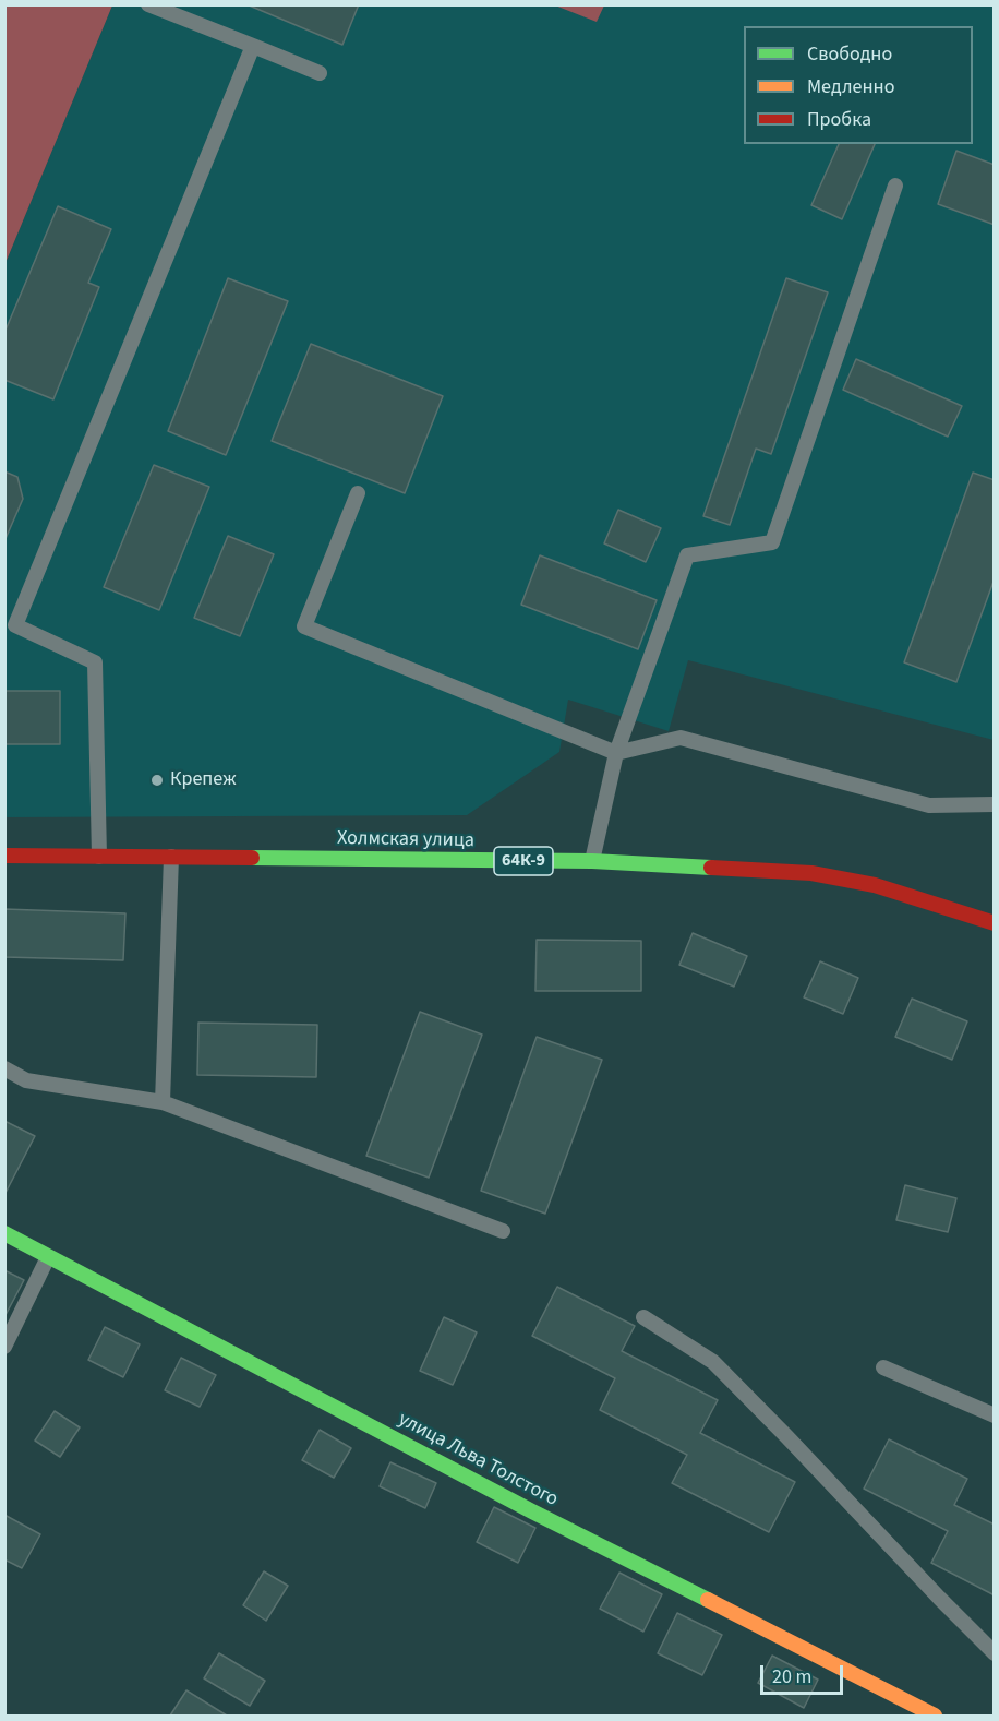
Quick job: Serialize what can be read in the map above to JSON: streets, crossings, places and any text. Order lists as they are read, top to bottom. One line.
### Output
{"streets":{"street":["Холмская улица","64К-9","улица Льва Толстого"]},"places":["Крепеж"],"legend":["Свободно","Медленно","Пробка"],"scale_bar":"20 m"}
